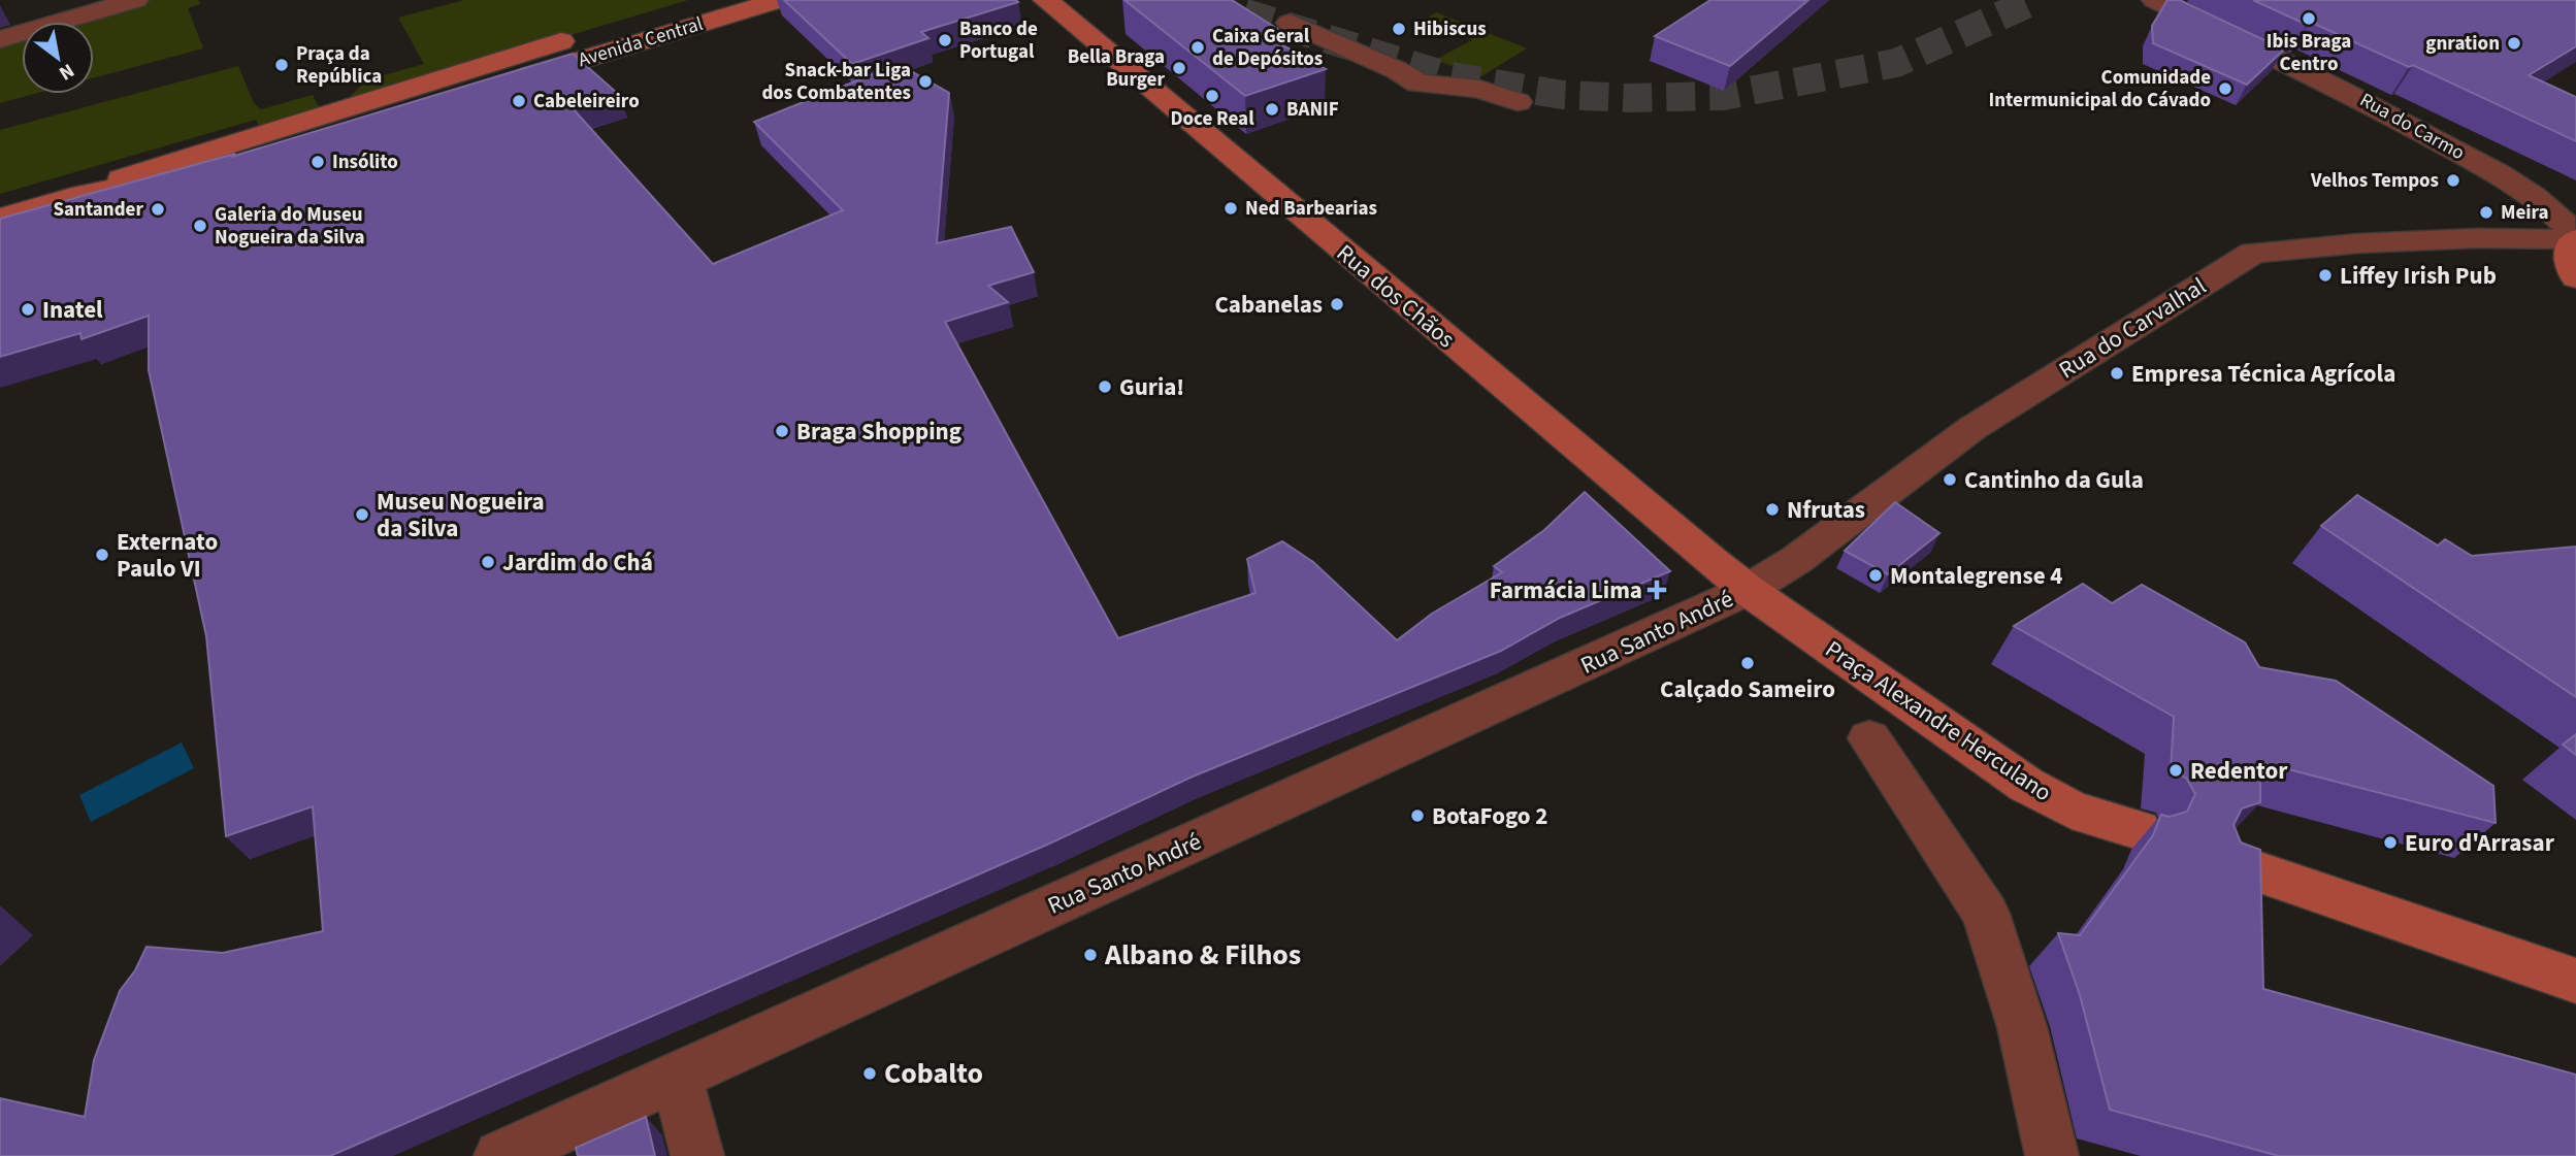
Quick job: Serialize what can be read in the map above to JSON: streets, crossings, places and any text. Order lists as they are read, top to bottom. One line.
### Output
{"streets":{"street":["Avenida Central","Rua do Carmo","Rua dos Chãos","Rua do Carvalhal","Rua Santo André","Praça Alexandre Herculano"]},"crossings":[["Rua do Carmo","Rua do Carvalhal"],["Rua dos Chãos","Rua do Carvalhal"],["Rua dos Chãos","Rua Santo André"],["Rua dos Chãos","Praça Alexandre Herculano"],["Rua do Carvalhal","Rua Santo André"],["Rua do Carvalhal","Praça Alexandre Herculano"],["Rua Santo André","Praça Alexandre Herculano"]],"places":{"other":["Ibis Braga Centro","Hibiscus","Banco de Portugal","gnration","Caixa Geral de Depósitos","Praça da República","Bella Braga Burger","Snack-bar Liga dos Combatentes","Comunidade Intermunicipal do Cávado","Doce Real","Cabeleireiro","BANIF","Insólito","Velhos Tempos","Ned Barbearias","Santander","Meira","Galeria do Museu Nogueira da Silva","Liffey Irish Pub","Cabanelas","Inatel","Empresa Técnica Agrícola","Guria!","Braga Shopping","Cantinho da Gula","Nfrutas","Museu Nogueira da Silva","Externato Paulo VI","Jardim do Chá","Montalegrense 4","Calçado Sameiro","Redentor","BotaFogo 2","Euro d'Arrasar","Albano & Filhos","Cobalto"],"health":["Farmácia Lima"]},"north":"bottom right"}
